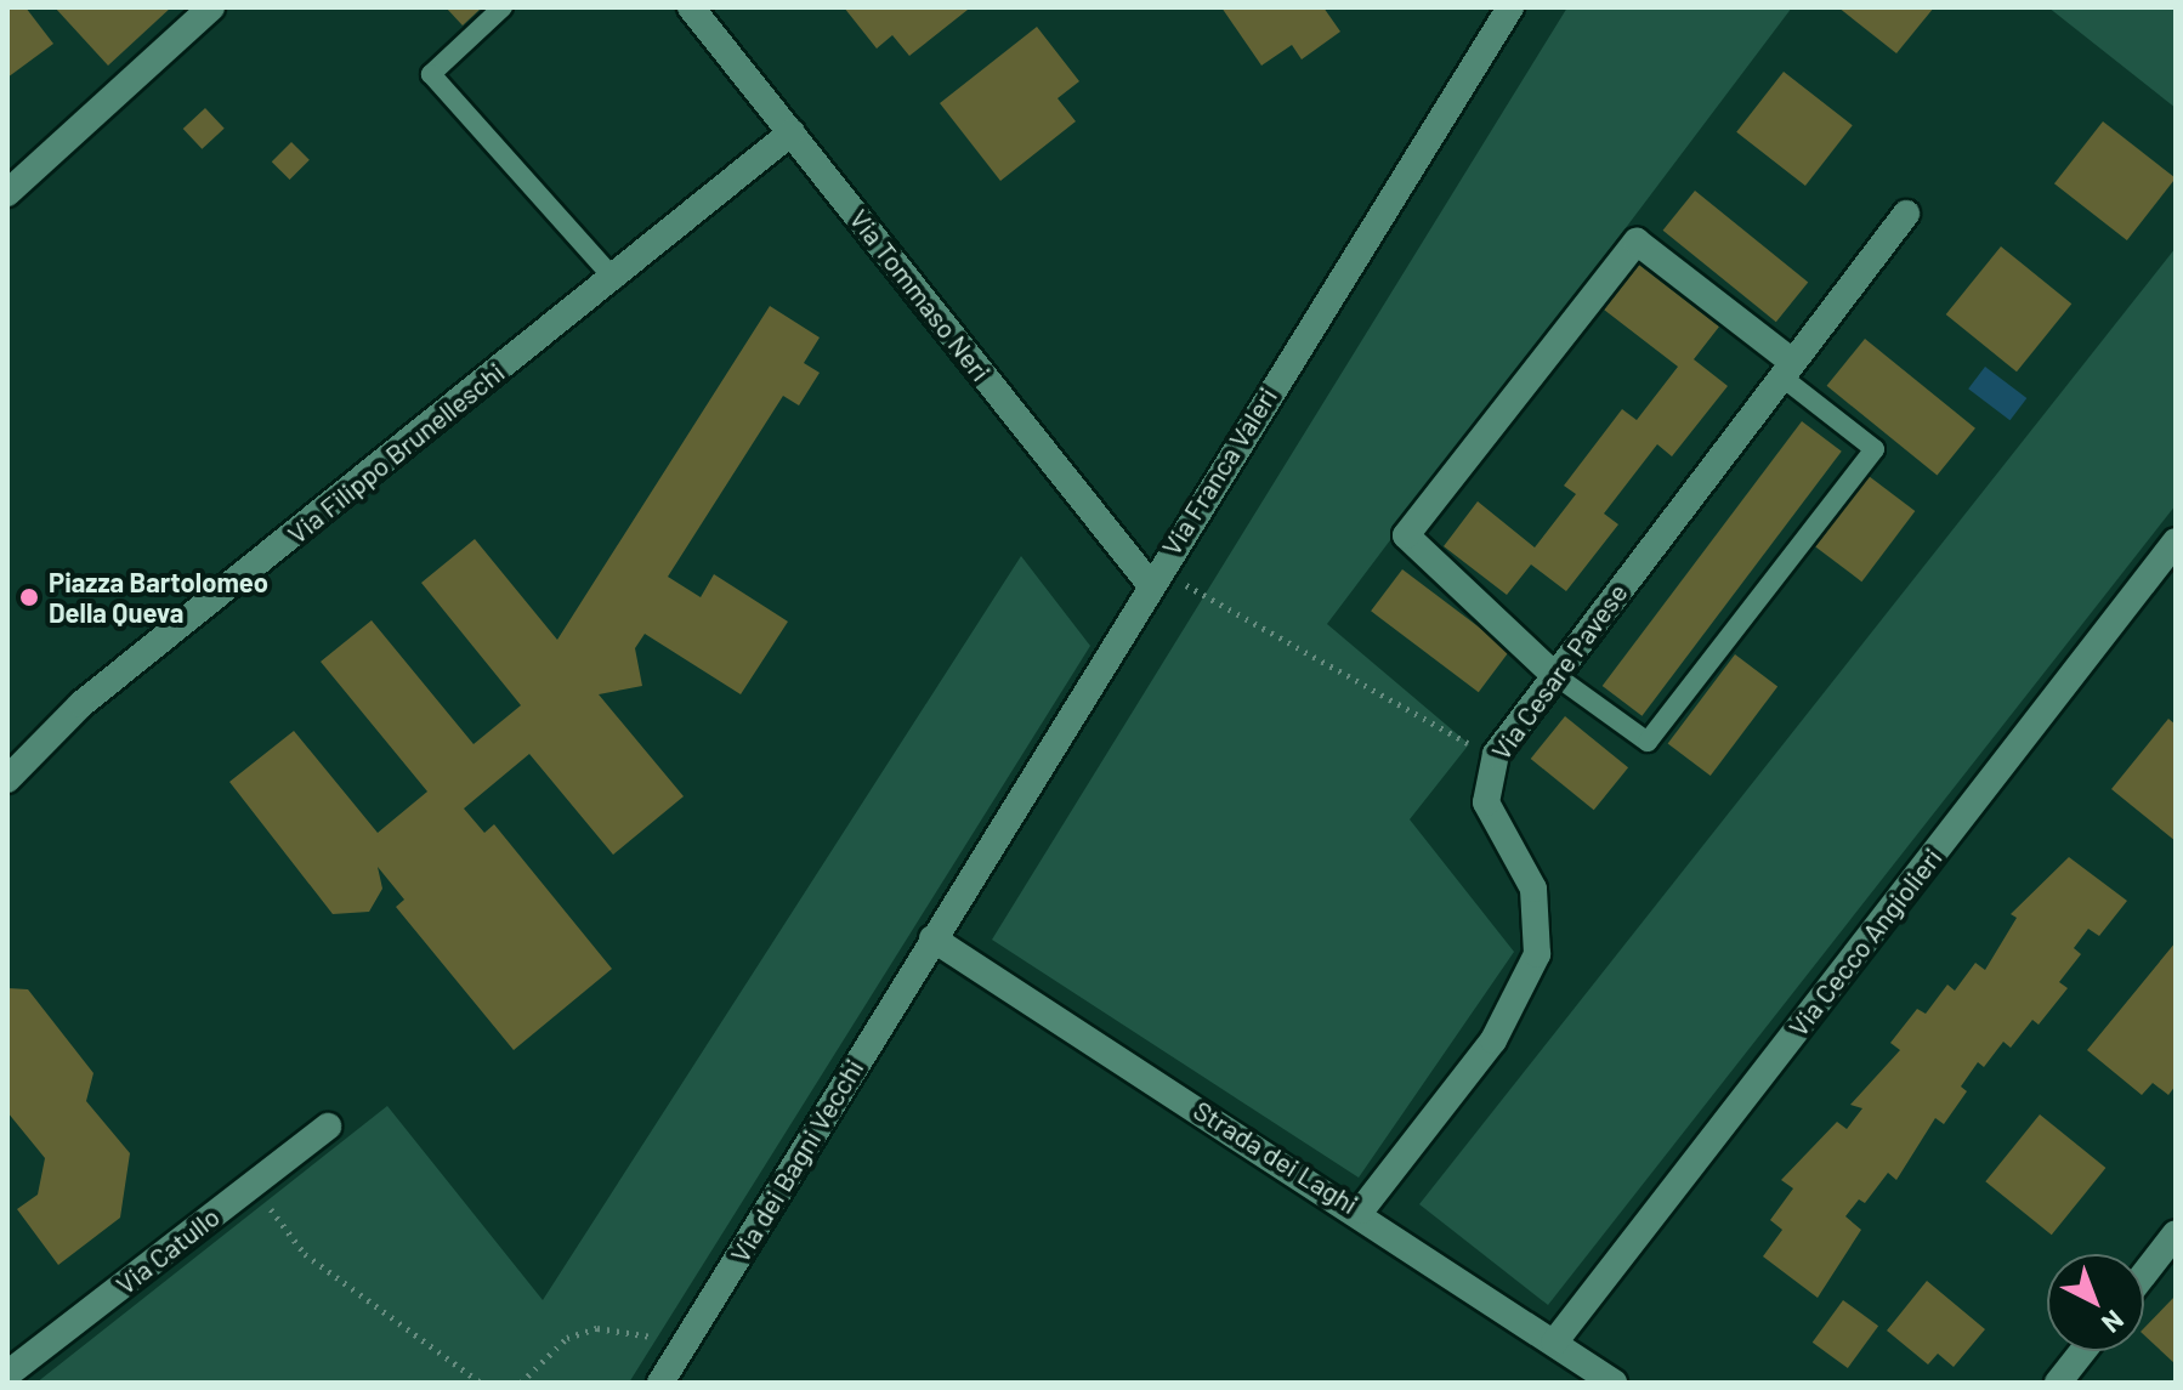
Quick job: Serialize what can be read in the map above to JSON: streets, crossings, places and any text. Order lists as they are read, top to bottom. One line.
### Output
{"streets":{"street":["Via Tommaso Neri","Via Filippo Brunelleschi","Via Franca Valeri","Via Cesare Pavese","Via Cecco Angiolieri","Strada dei Laghi","Via dei Bagni Vecchi","Via Catullo"]},"crossings":[["Via Tommaso Neri","Via Filippo Brunelleschi"],["Via Tommaso Neri","Via Franca Valeri"],["Via Franca Valeri","Strada dei Laghi"],["Via Franca Valeri","Via dei Bagni Vecchi"],["Via Cesare Pavese","Strada dei Laghi"],["Via Cecco Angiolieri","Strada dei Laghi"],["Strada dei Laghi","Via dei Bagni Vecchi"]],"places":["Piazza Bartolomeo Della Queva"],"north":"bottom right"}
